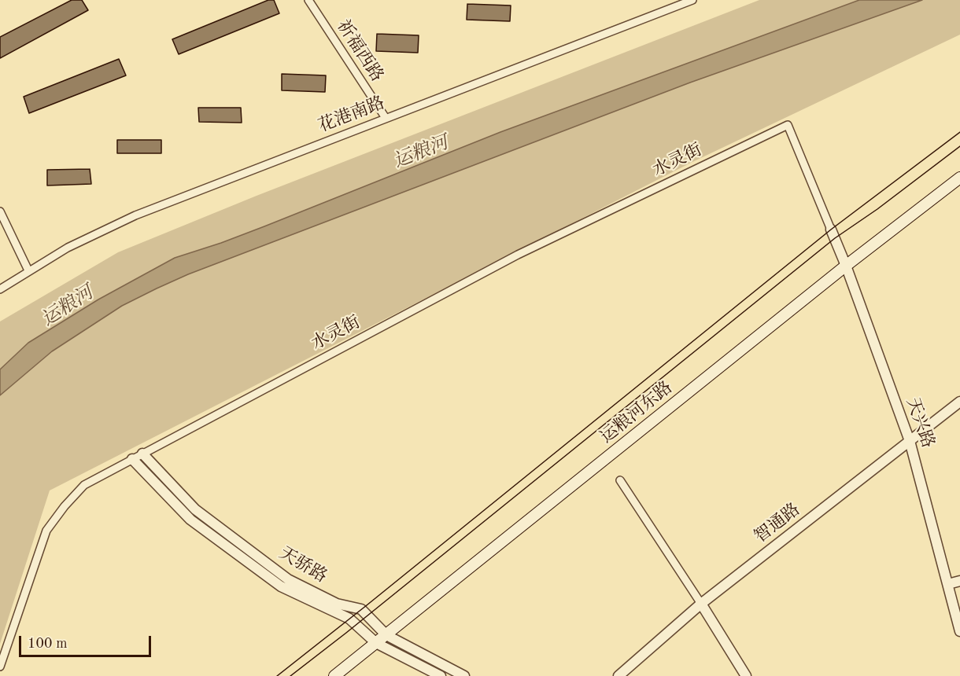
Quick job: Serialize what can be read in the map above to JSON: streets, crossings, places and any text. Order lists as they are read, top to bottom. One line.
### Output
{"streets":{"main road":["运粮河东路"],"street":["祈福西路","花港南路","水灵街","天兴路","智通路","天骄路"]},"crossings":[["祈福西路","花港南路"],["水灵街","天兴路"],["水灵街","天骄路"],["运粮河东路","天兴路"],["运粮河东路","天骄路"],["天兴路","智通路"]],"water":["运粮河"],"scale_bar":"100 m"}
